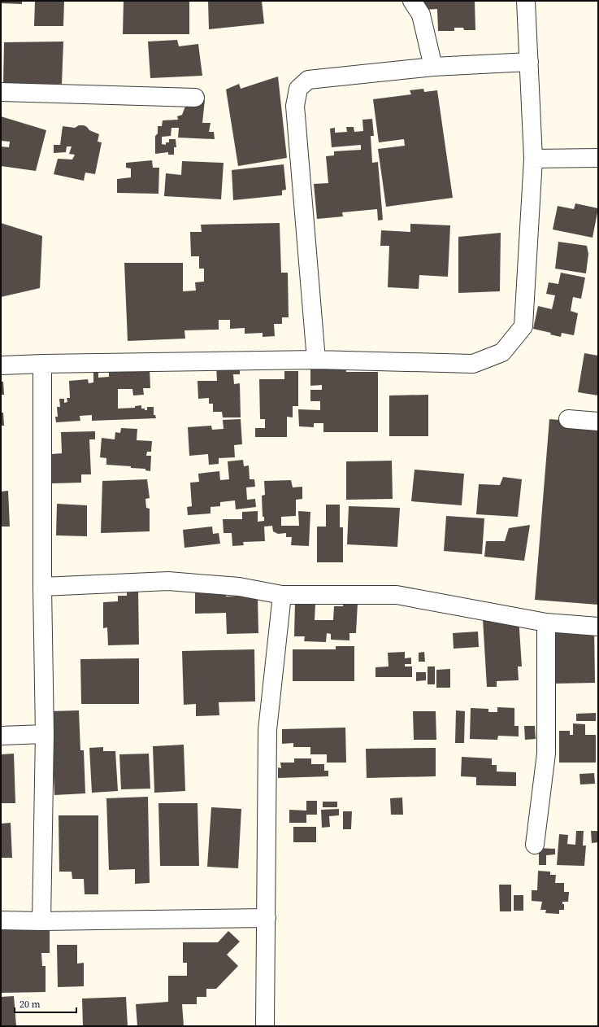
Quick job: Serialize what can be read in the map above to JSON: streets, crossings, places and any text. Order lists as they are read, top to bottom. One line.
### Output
{"scale_bar":"20 m"}
